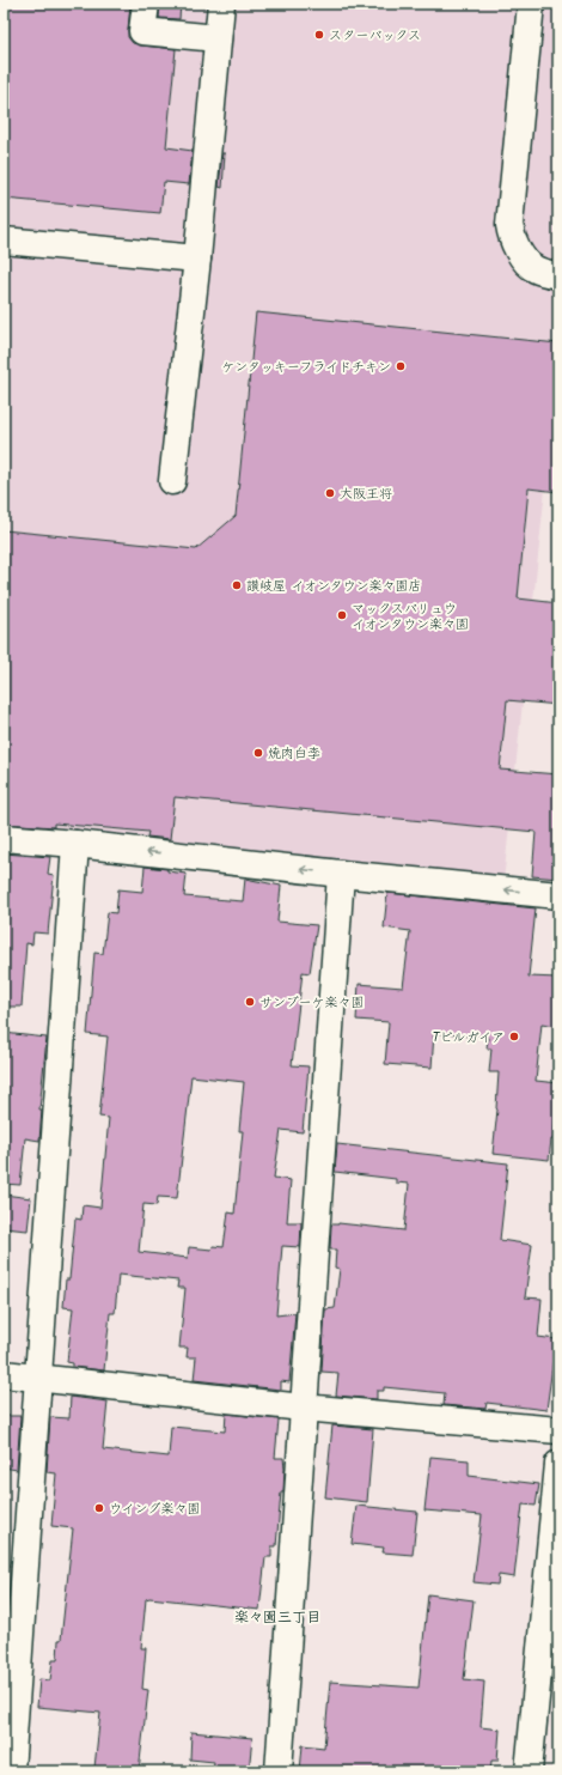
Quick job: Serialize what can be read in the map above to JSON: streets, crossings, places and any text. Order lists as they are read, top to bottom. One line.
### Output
{"districts":["楽々園三丁目"],"places":["スターバックス","ケンタッキーフライドチキン","大阪王将","讃岐屋 イオンタウン楽々園店","マックスバリュウ イオンタウン楽々園","焼肉白李","サンブーケ楽々園","Tビルガイア","ウイング楽々園"]}
